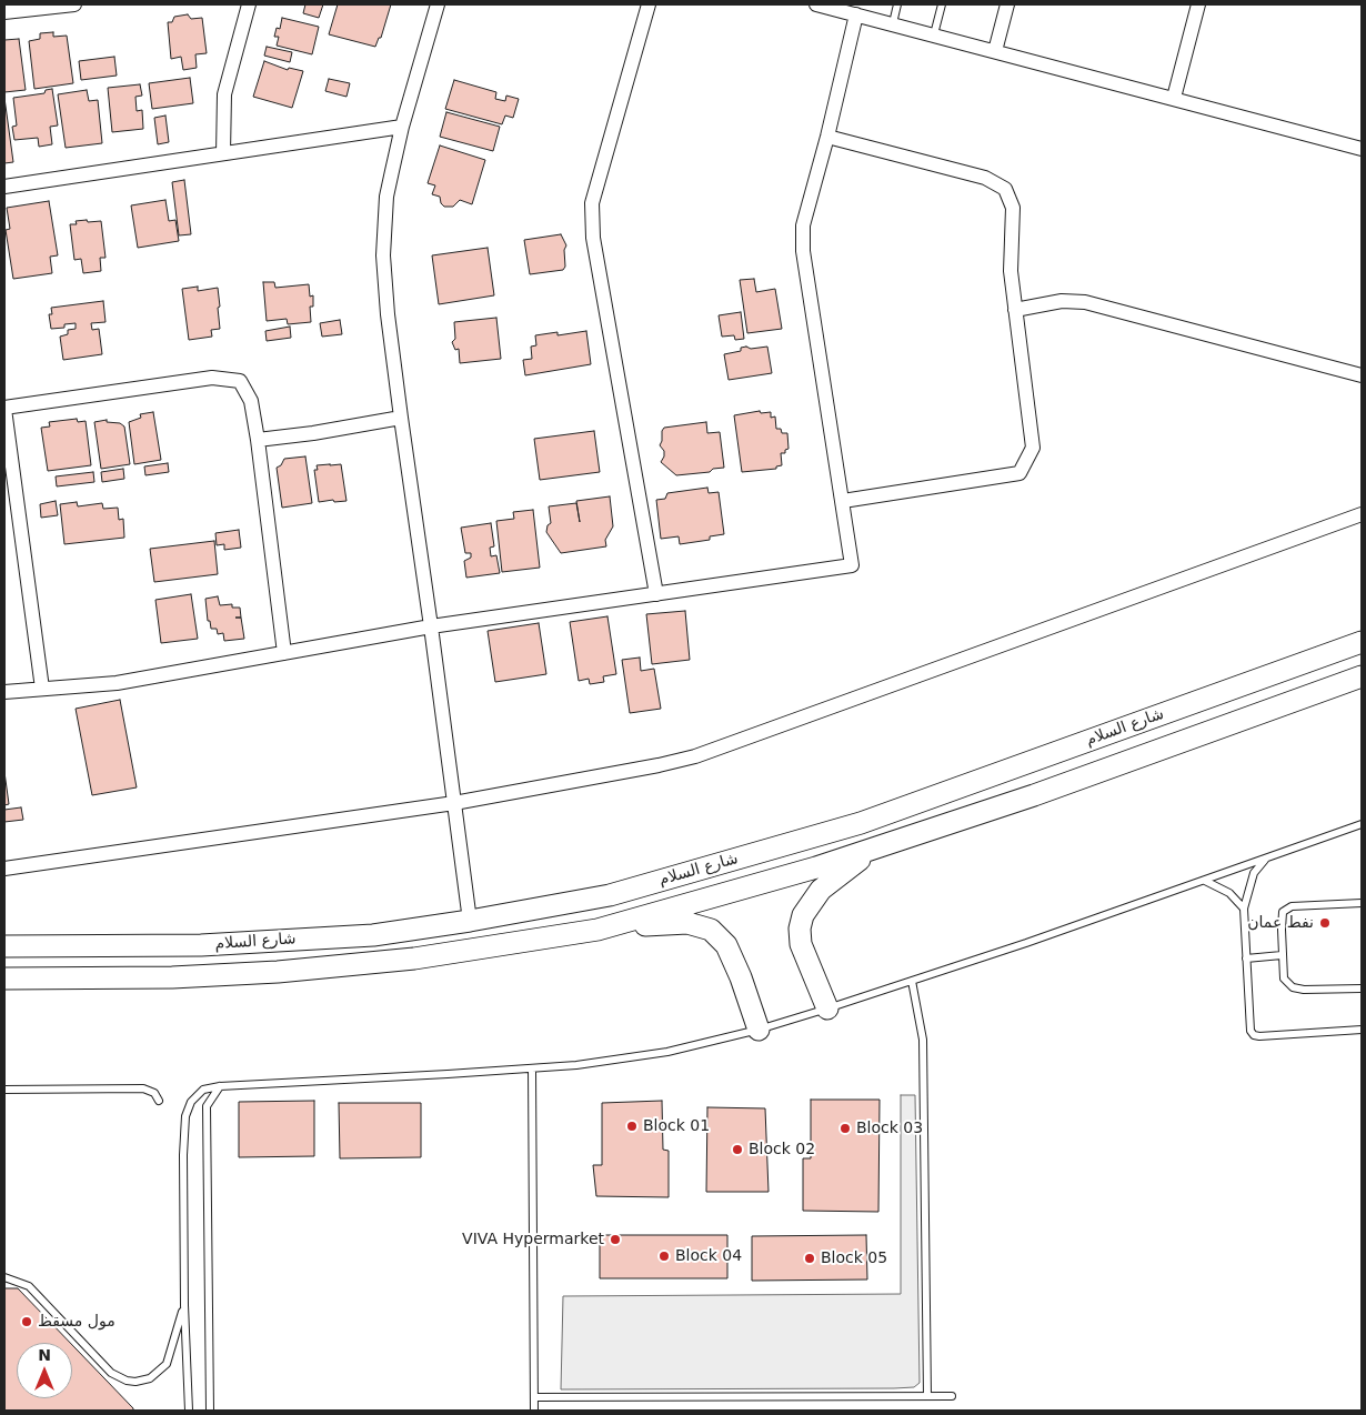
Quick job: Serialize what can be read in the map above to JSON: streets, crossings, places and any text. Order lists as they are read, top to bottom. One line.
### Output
{"streets":{"main road":["شارع السلام"]},"places":["نفط عمان","Block 01","Block 03","Block 02","VIVA Hypermarket","Block 04","Block 05","مول مسقط"],"north":"top"}
